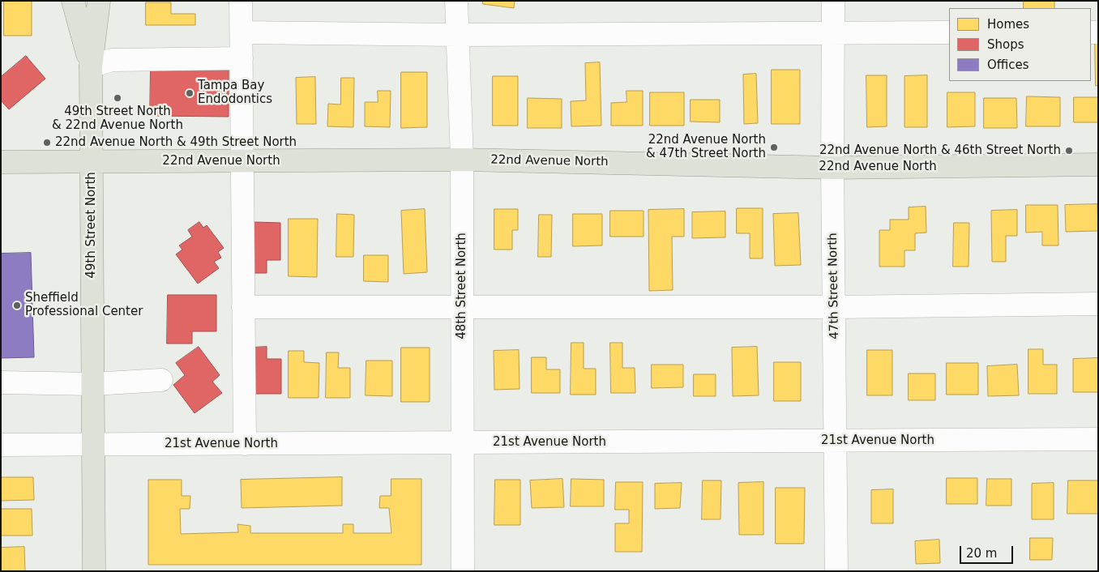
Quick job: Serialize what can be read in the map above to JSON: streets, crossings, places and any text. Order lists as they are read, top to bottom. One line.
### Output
{"streets":{"main road":["22nd Avenue North","49th Street North"],"street":["48th Street North","47th Street North","21st Avenue North"]},"crossings":[["22nd Avenue North","49th Street North"],["22nd Avenue North","48th Street North"],["22nd Avenue North","47th Street North"],["49th Street North","21st Avenue North"],["48th Street North","21st Avenue North"],["47th Street North","21st Avenue North"]],"places":["Tampa Bay Endodontics","49th Street North & 22nd Avenue North","22nd Avenue North & 49th Street North","22nd Avenue North & 47th Street North","22nd Avenue North & 46th Street North","Sheffield Professional Center"],"legend":["Homes","Shops","Offices"],"scale_bar":"20 m"}
